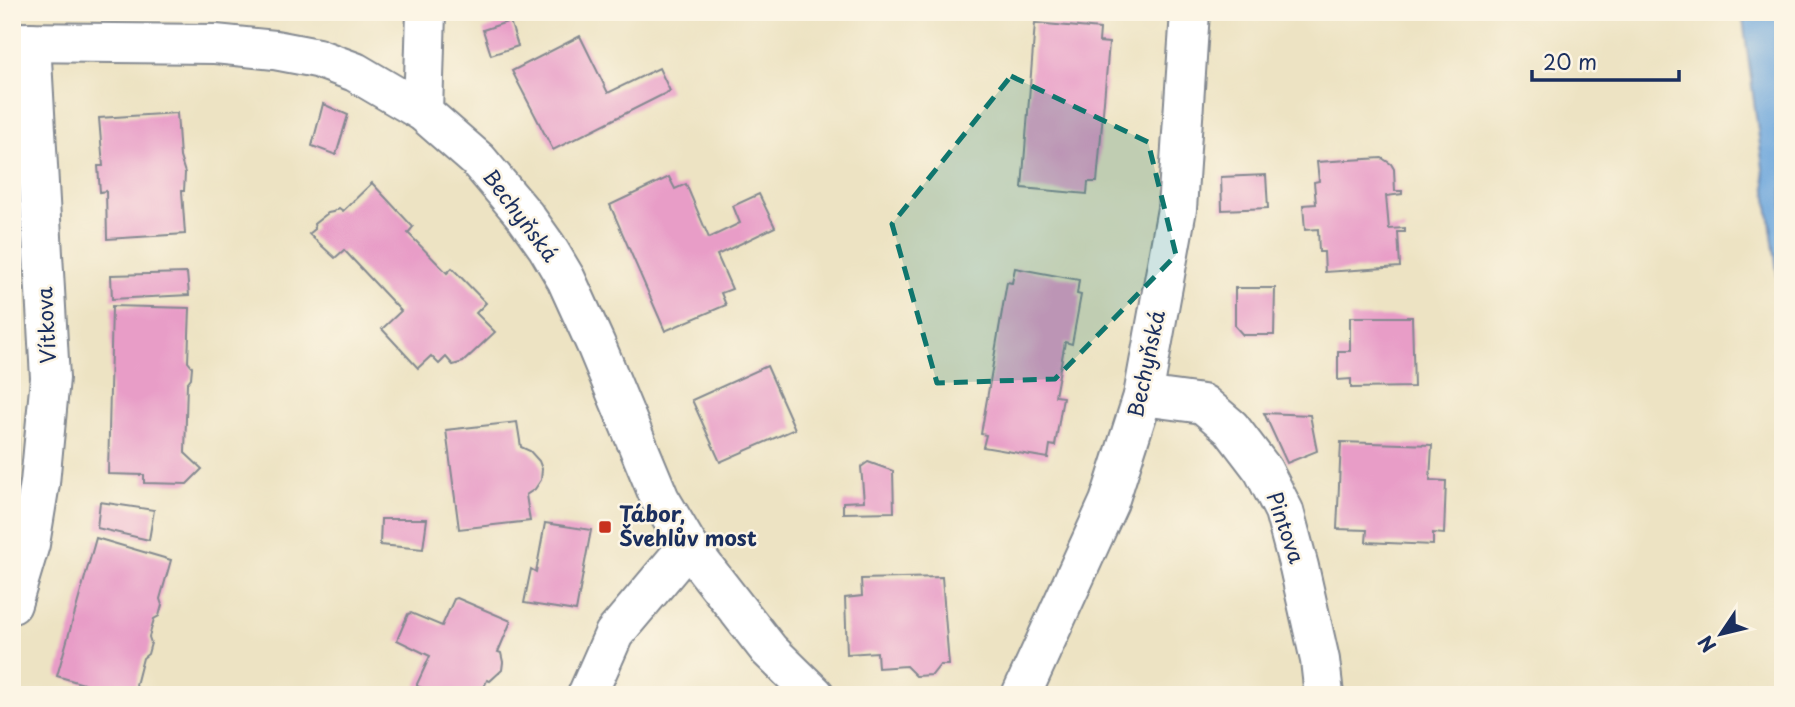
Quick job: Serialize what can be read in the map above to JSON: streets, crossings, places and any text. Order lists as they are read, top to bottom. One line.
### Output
{"streets":{"street":["Bechyňská","Vítkova","Pintova"]},"crossings":[["Bechyňská","Vítkova"],["Bechyňská","Pintova"]],"places":{"transit":["Tábor, Švehlův most"]},"scale_bar":"20 m","north":"bottom left"}
